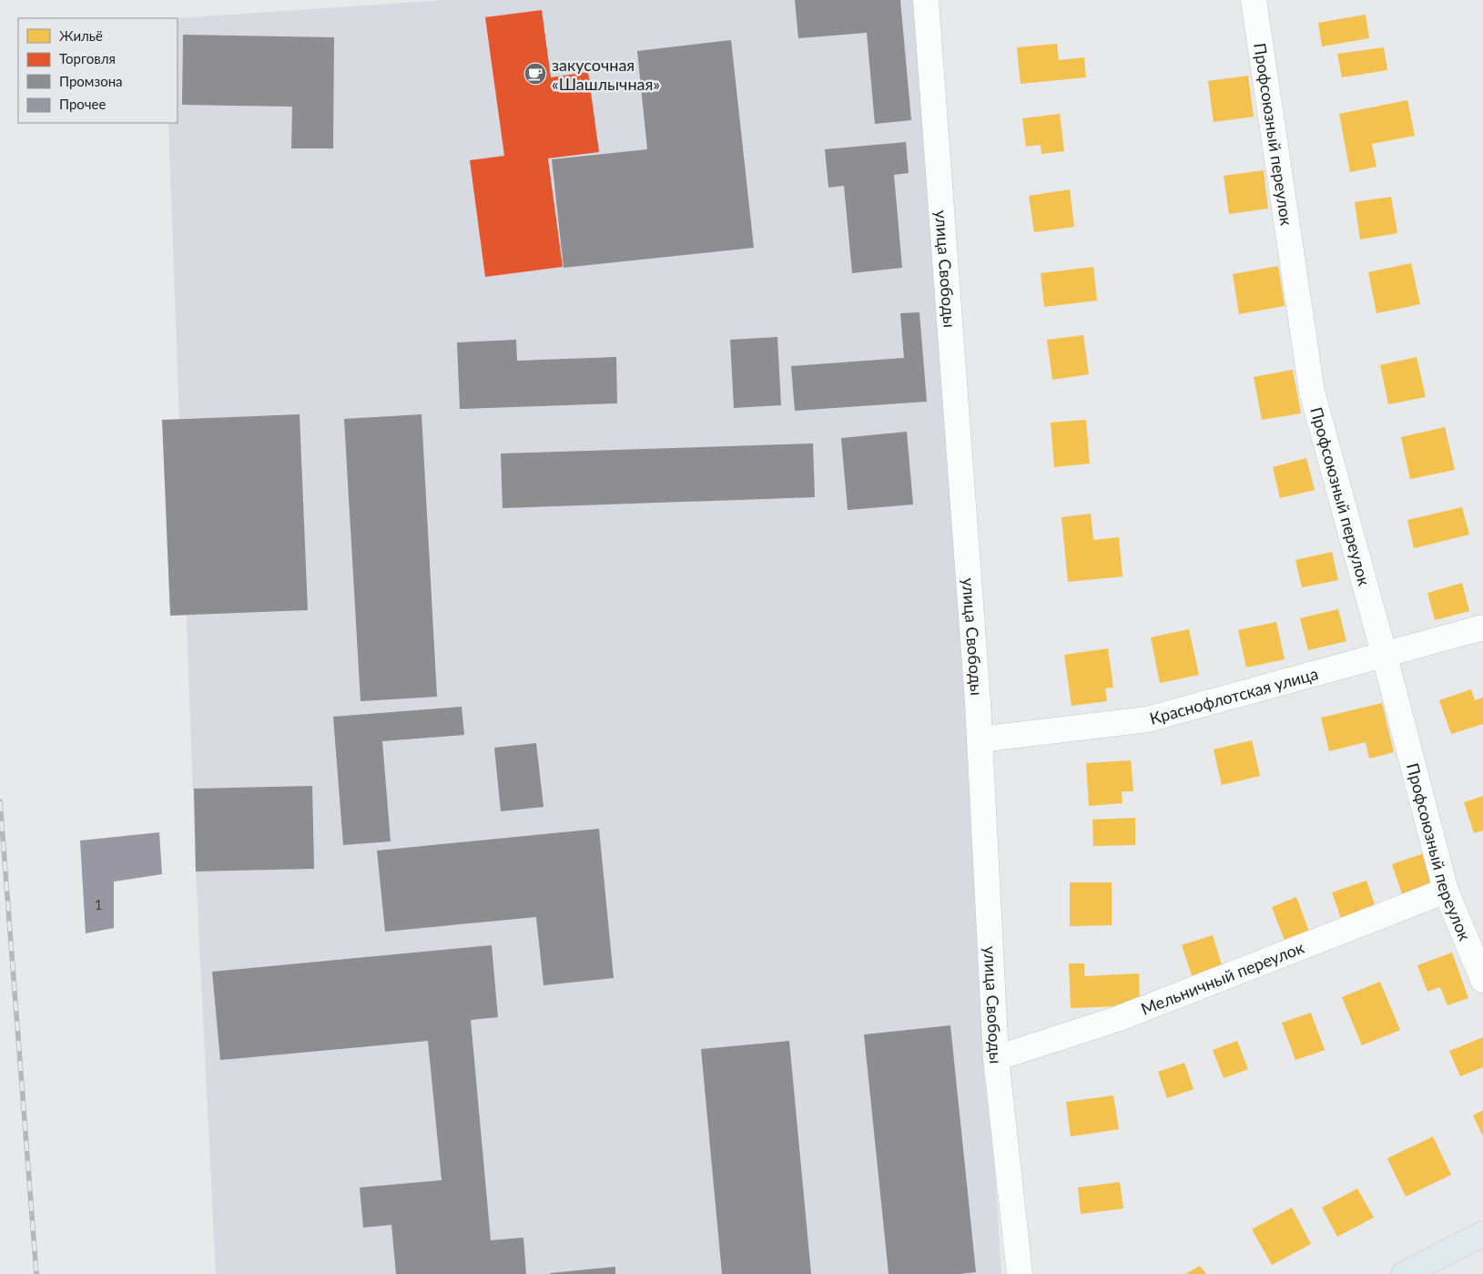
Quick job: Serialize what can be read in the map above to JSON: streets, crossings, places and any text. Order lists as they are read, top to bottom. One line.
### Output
{"streets":{"street":["Профсоюзный переулок","улица Свободы","Краснофлотская улица","Мельничный переулок"]},"crossings":[["Профсоюзный переулок","Краснофлотская улица"],["Профсоюзный переулок","Мельничный переулок"],["улица Свободы","Краснофлотская улица"],["улица Свободы","Мельничный переулок"]],"places":{"cafe":["закусочная «Шашлычная»"]},"house_numbers":["1"],"legend":["Жильё","Торговля","Промзона","Прочее"]}
